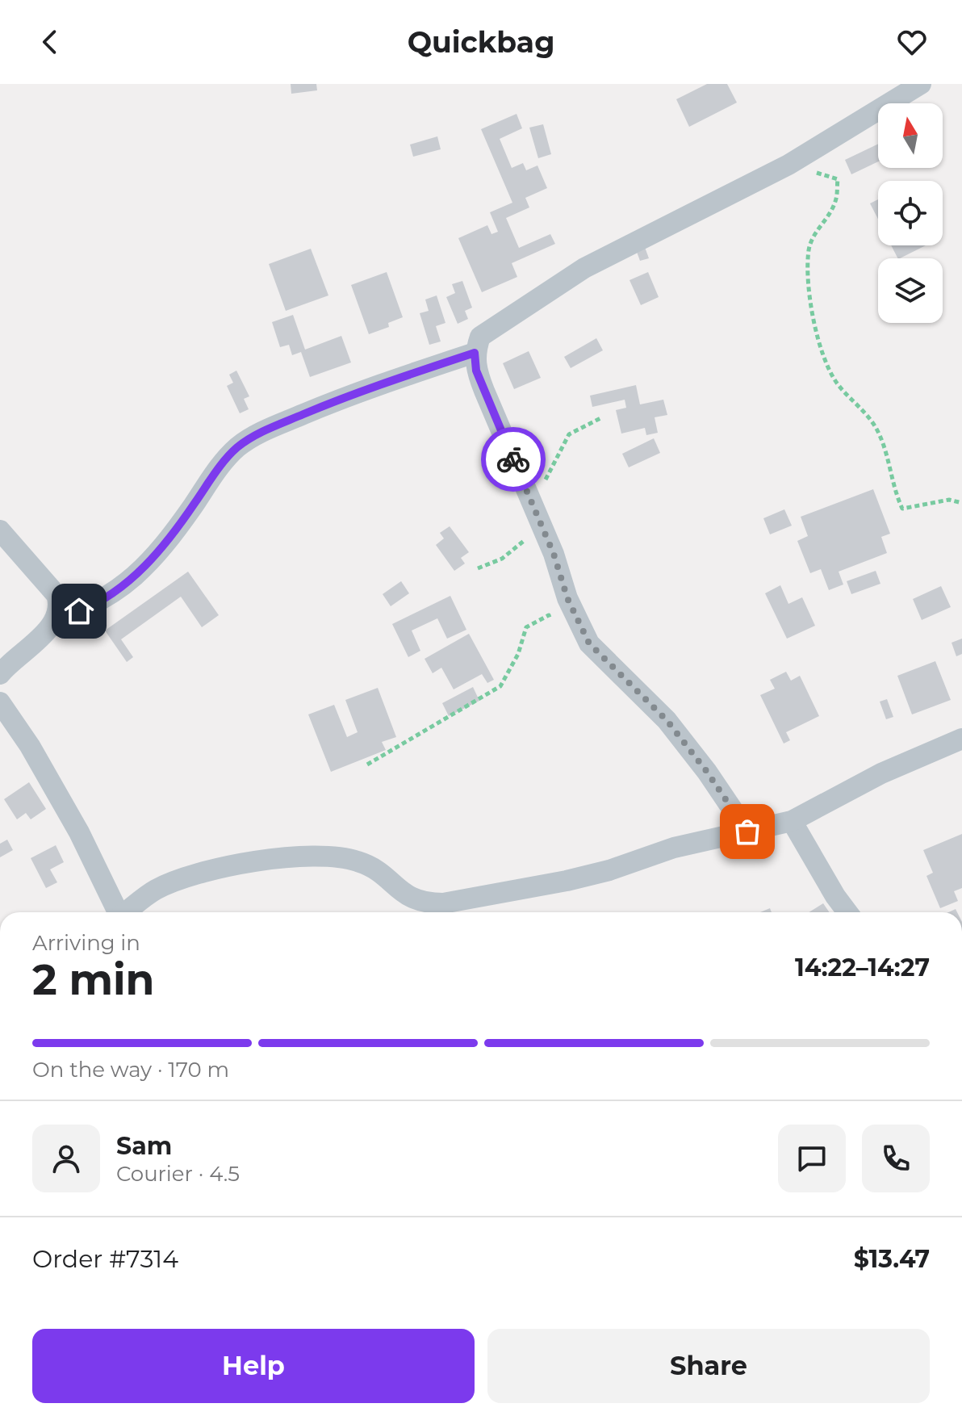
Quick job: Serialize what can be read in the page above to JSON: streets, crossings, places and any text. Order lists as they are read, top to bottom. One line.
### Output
{"north":"top","page":{"header":"Quickbag","heading":["2 min","Arriving in","14:22–14:27"],"panel":["Sam","Courier · 4.5","Order #7314","$13.47"],"bar":"On the way · 170 m","buttons":["Help","Share"]}}
